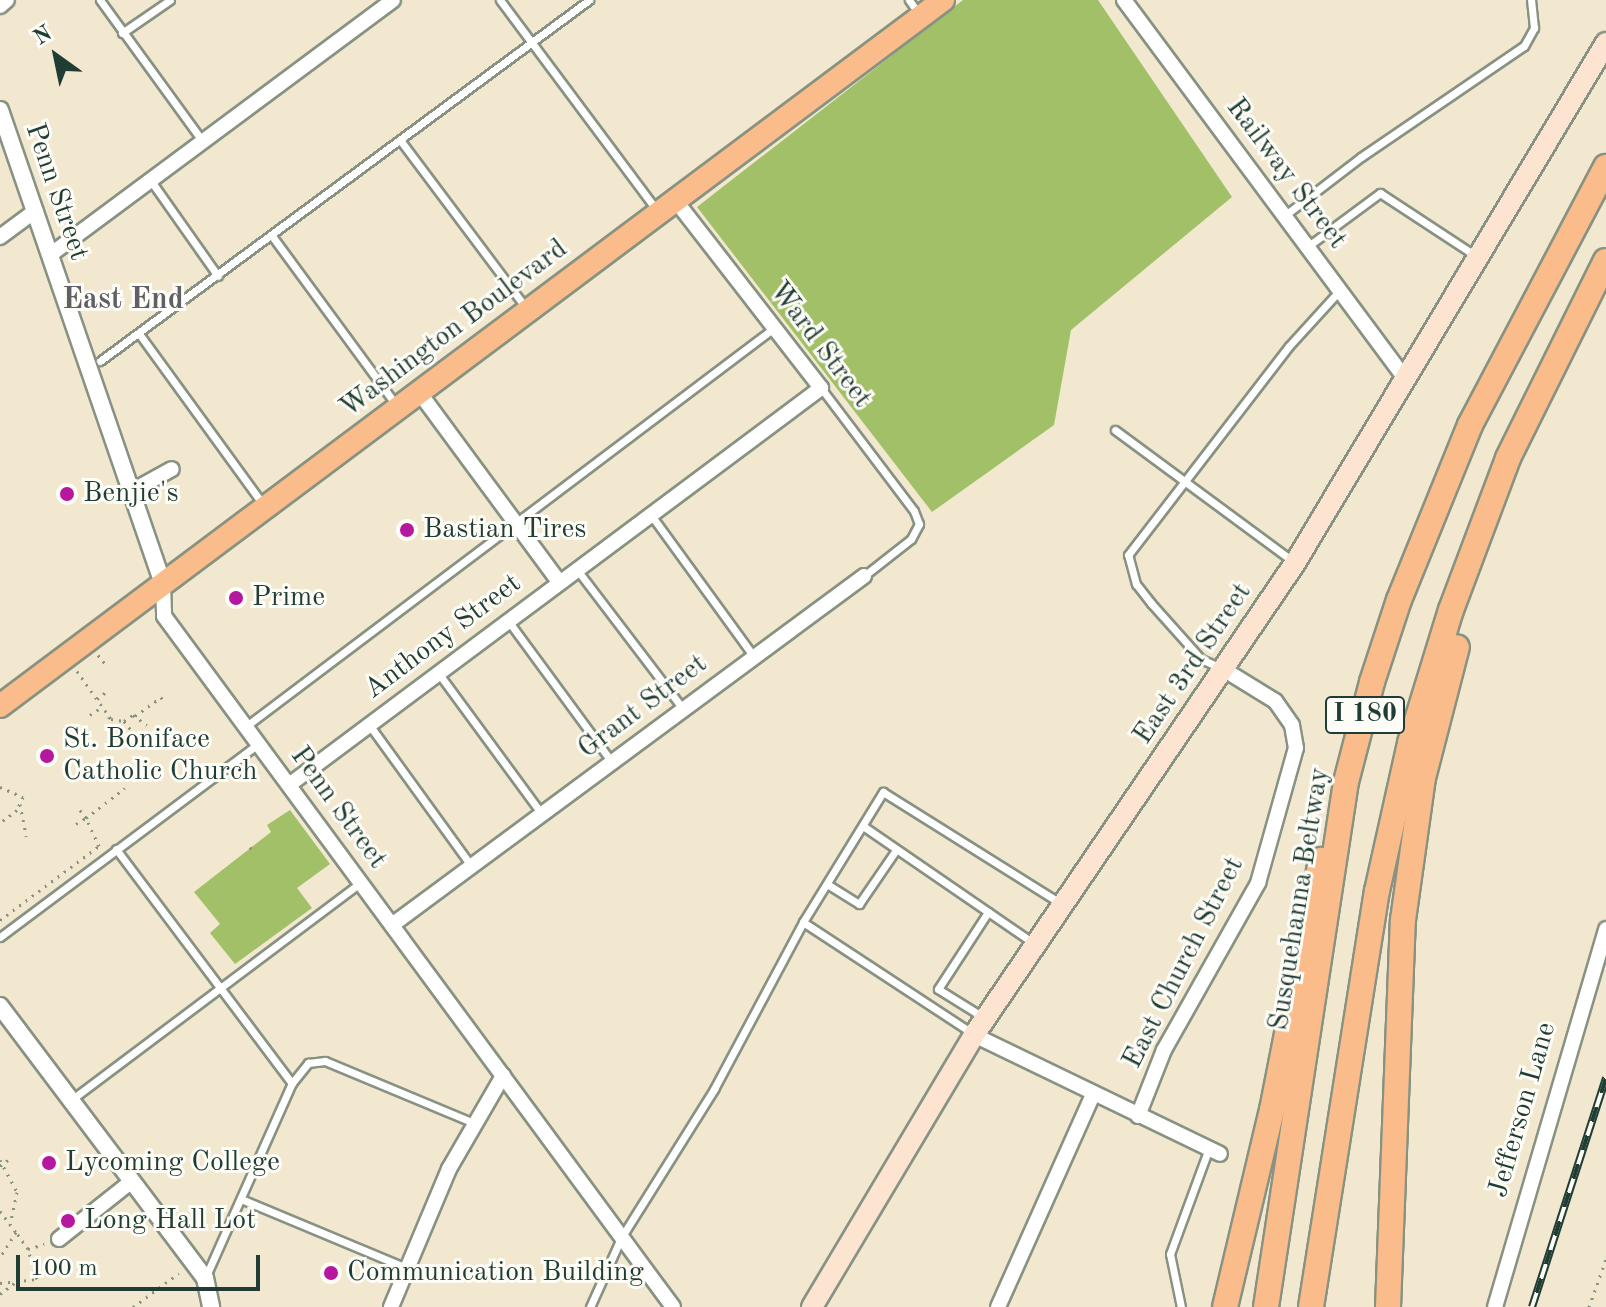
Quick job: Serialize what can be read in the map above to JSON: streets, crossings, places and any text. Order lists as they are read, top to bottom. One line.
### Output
{"streets":{"highway":["I 180","Susquehanna Beltway"],"main road":["Washington Boulevard","East 3rd Street"],"street":["Railway Street","Penn Street","Ward Street","Anthony Street","Grant Street","East Church Street","Jefferson Lane"]},"crossings":[["Railway Street","East 3rd Street"],["Penn Street","Washington Boulevard"],["Penn Street","Anthony Street"],["Penn Street","Grant Street"],["Washington Boulevard","Ward Street"],["Ward Street","Anthony Street"],["Ward Street","Grant Street"],["East 3rd Street","East Church Street"]],"districts":["East End"],"places":["Benjie's","Bastian Tires","Prime","St. Boniface Catholic Church","Lycoming College","Long Hall Lot","Communication Building"],"scale_bar":"100 m","north":"top left"}
